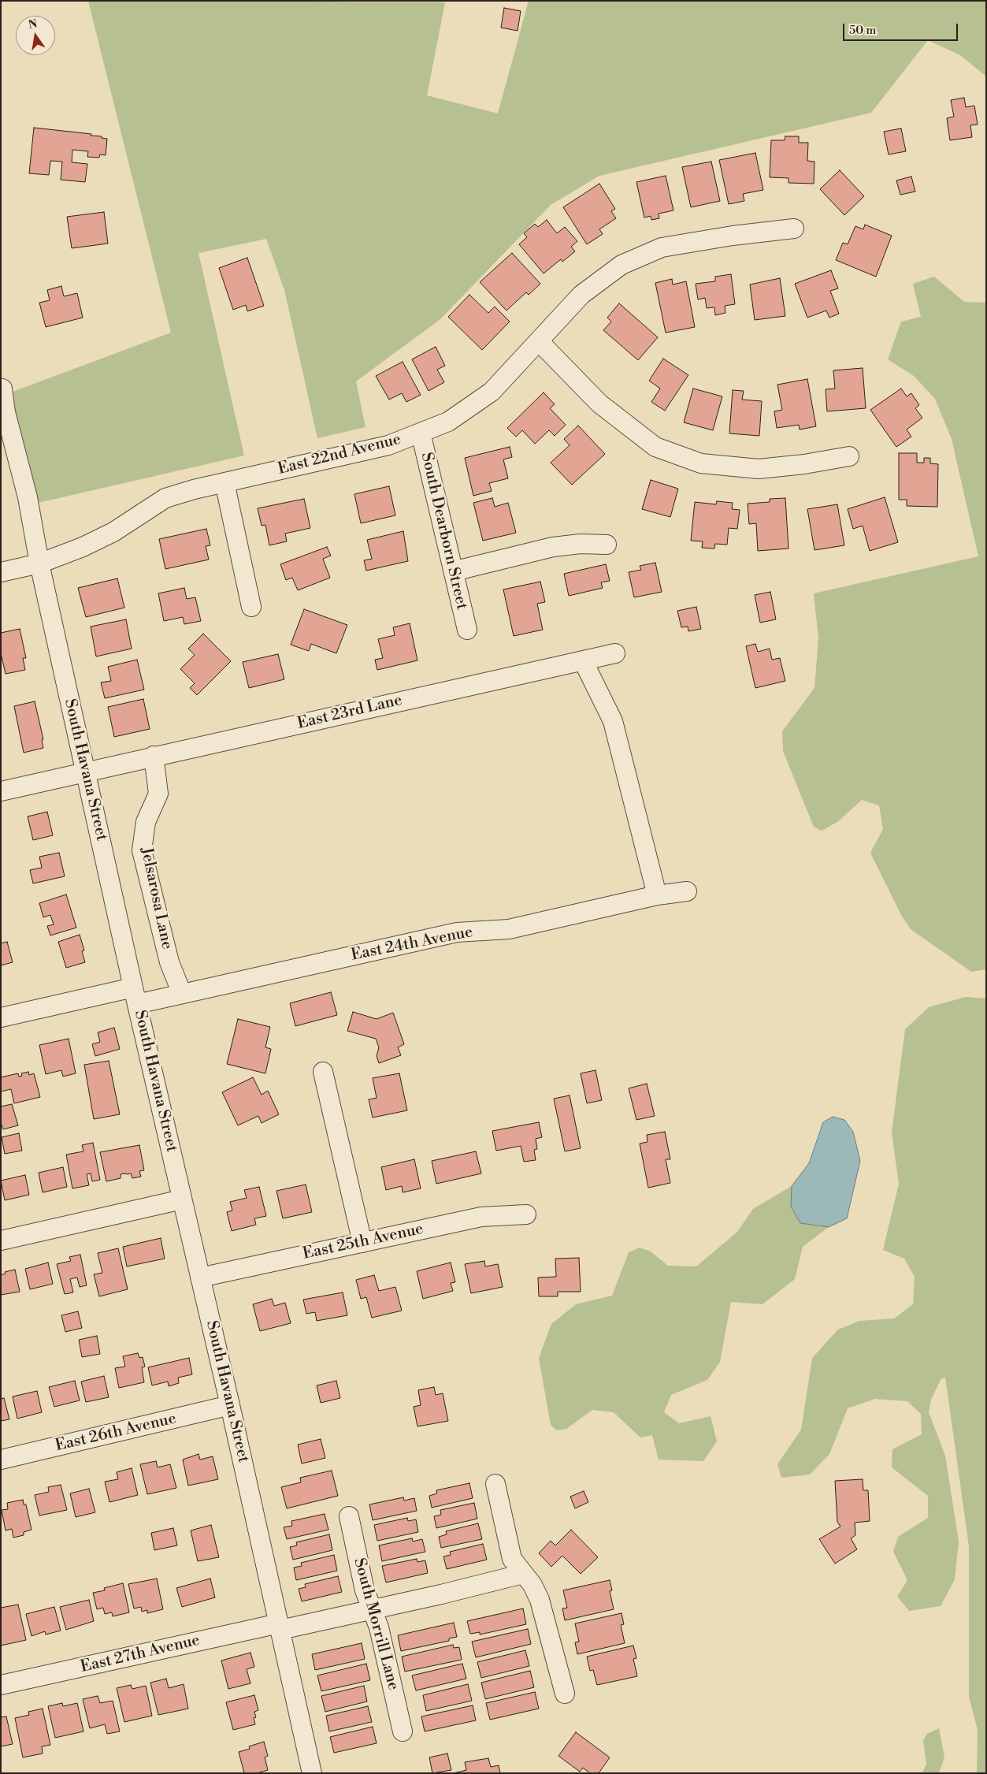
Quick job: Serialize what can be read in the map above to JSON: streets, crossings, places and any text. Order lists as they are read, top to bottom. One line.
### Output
{"streets":{"street":["East 22nd Avenue","South Dearborn Street","East 23rd Lane","South Havana Street","Jelsarosa Lane","East 24th Avenue","East 25th Avenue","East 26th Avenue","South Morrill Lane","East 27th Avenue"]},"crossings":[["East 22nd Avenue","South Dearborn Street"],["East 22nd Avenue","South Havana Street"],["East 23rd Lane","South Havana Street"],["East 23rd Lane","Jelsarosa Lane"],["South Havana Street","East 24th Avenue"],["South Havana Street","East 25th Avenue"],["South Havana Street","East 26th Avenue"],["South Havana Street","East 27th Avenue"],["Jelsarosa Lane","East 24th Avenue"],["South Morrill Lane","East 27th Avenue"]],"scale_bar":"50 m","north":"top"}
